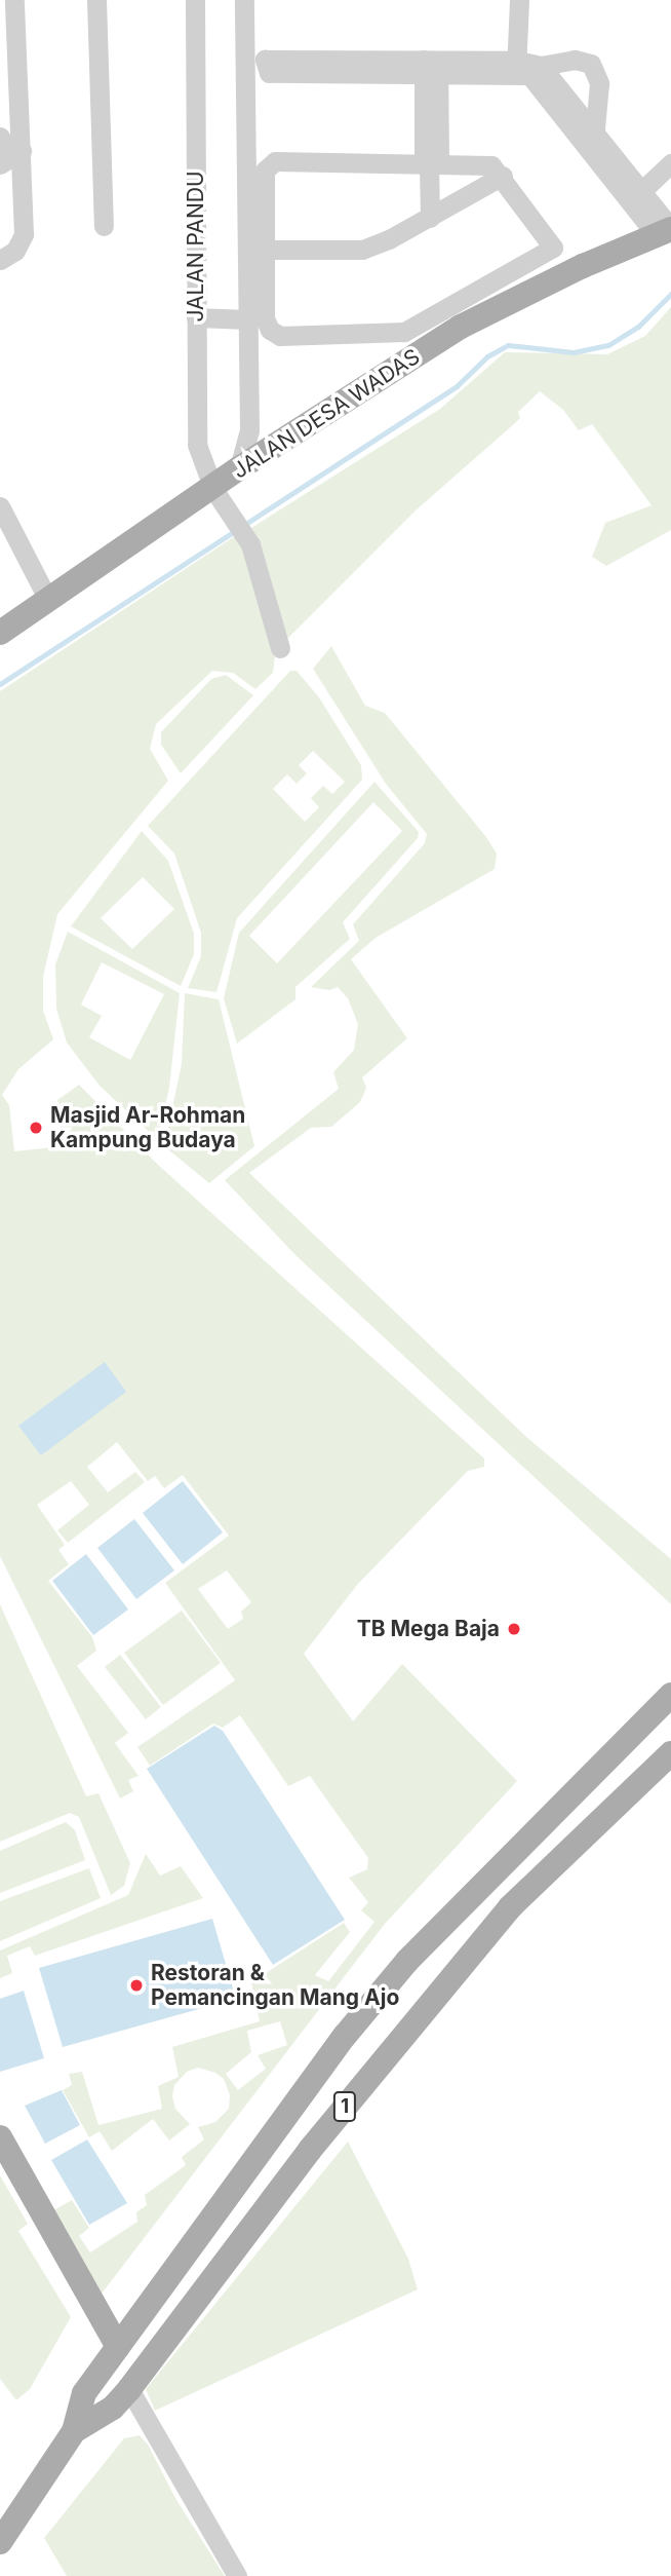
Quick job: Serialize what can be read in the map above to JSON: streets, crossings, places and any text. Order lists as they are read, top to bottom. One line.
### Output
{"streets":{"main road":["JALAN DESA WADAS","1"],"street":["JALAN PANDU"]},"crossings":[["JALAN PANDU","JALAN DESA WADAS"]],"places":["Masjid Ar-Rohman Kampung Budaya","TB Mega Baja","Restoran & Pemancingan Mang Ajo"]}
